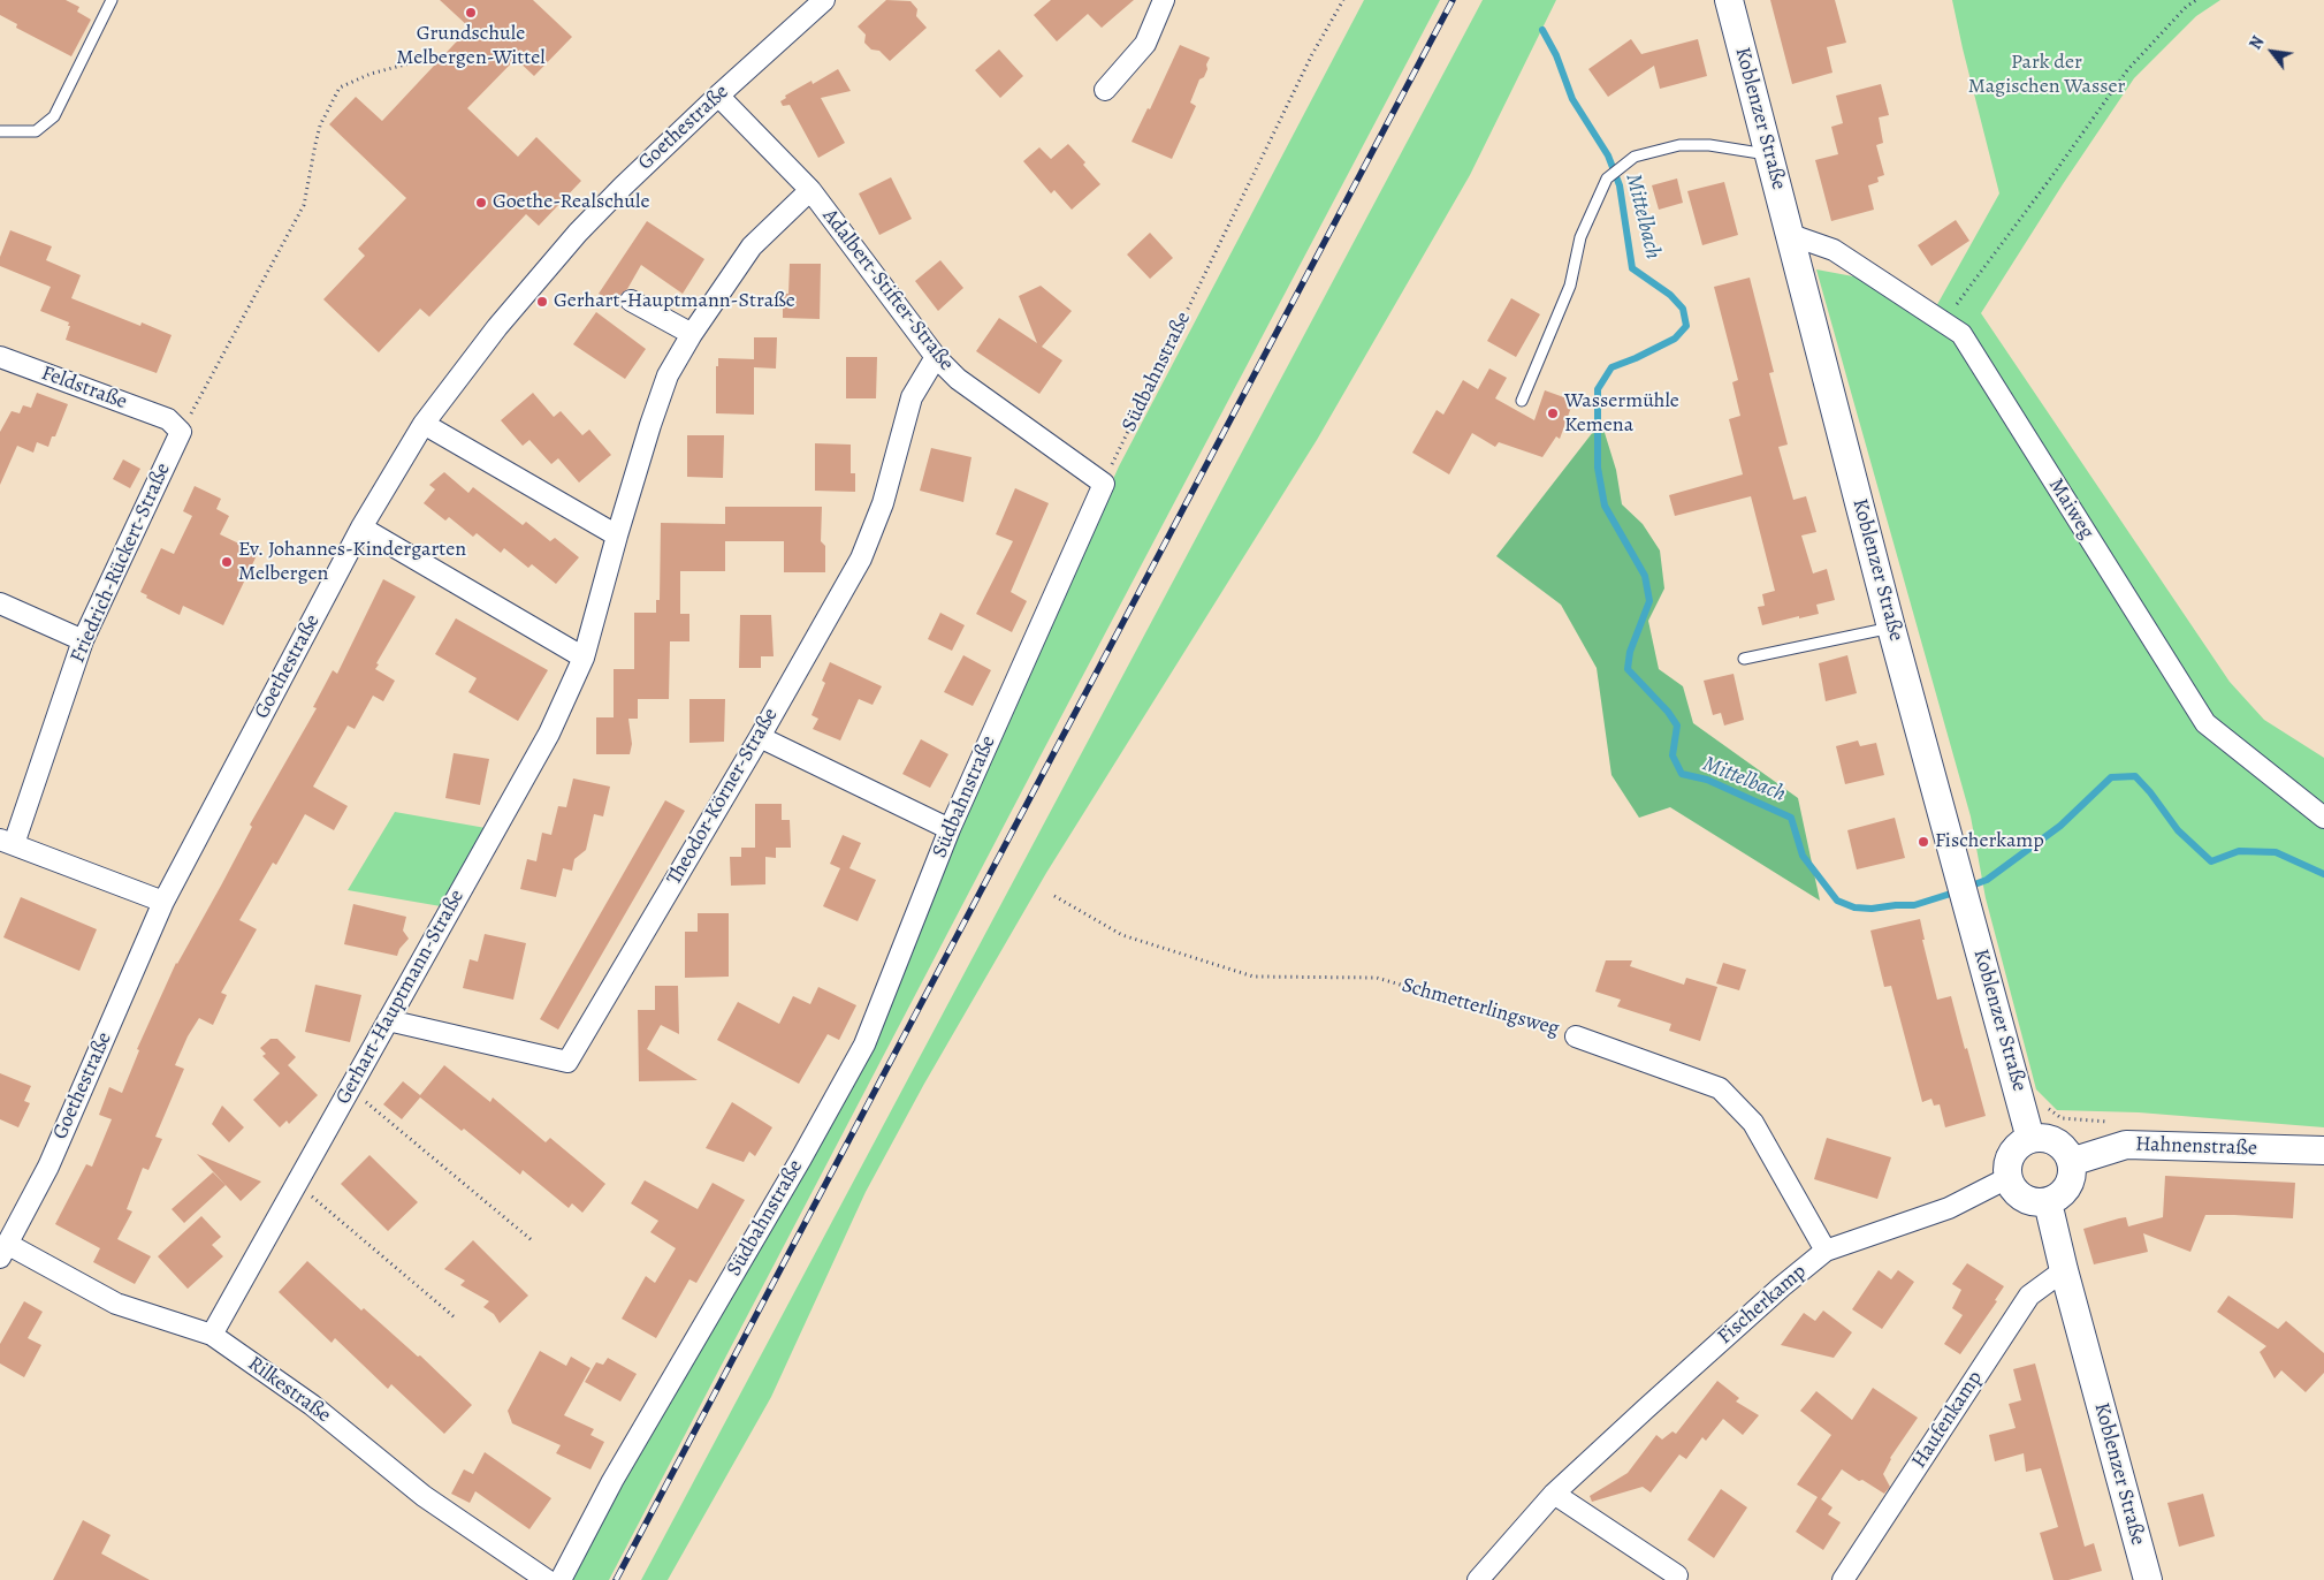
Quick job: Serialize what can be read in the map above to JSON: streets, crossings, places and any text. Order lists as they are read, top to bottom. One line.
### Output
{"streets":{"street":["Koblenzer Straße","Goethestraße","Adalbert-Stifter-Straße","Südbahnstraße","Feldstraße","Maiweg","Friedrich-Rückert-Straße","Theodor-Körner-Straße","Gerhart-Hauptmann-Straße","Schmetterlingsweg","Hahnenstraße","Fischerkamp","Rilkestraße","Haufenkamp"]},"crossings":[["Koblenzer Straße","Maiweg"],["Koblenzer Straße","Hahnenstraße"],["Koblenzer Straße","Fischerkamp"],["Koblenzer Straße","Haufenkamp"],["Goethestraße","Adalbert-Stifter-Straße"],["Goethestraße","Rilkestraße"],["Adalbert-Stifter-Straße","Südbahnstraße"],["Adalbert-Stifter-Straße","Theodor-Körner-Straße"],["Adalbert-Stifter-Straße","Gerhart-Hauptmann-Straße"],["Feldstraße","Friedrich-Rückert-Straße"],["Theodor-Körner-Straße","Gerhart-Hauptmann-Straße"],["Gerhart-Hauptmann-Straße","Rilkestraße"],["Schmetterlingsweg","Fischerkamp"],["Hahnenstraße","Fischerkamp"]],"water":["Mittelbach"],"parks":["Park der Magischen Wasser"],"places":["Grundschule Melbergen-Wittel","Goethe-Realschule","Gerhart-Hauptmann-Straße","Wassermühle Kemena","Ev. Johannes-Kindergarten Melbergen","Fischerkamp"],"north":"top left"}
